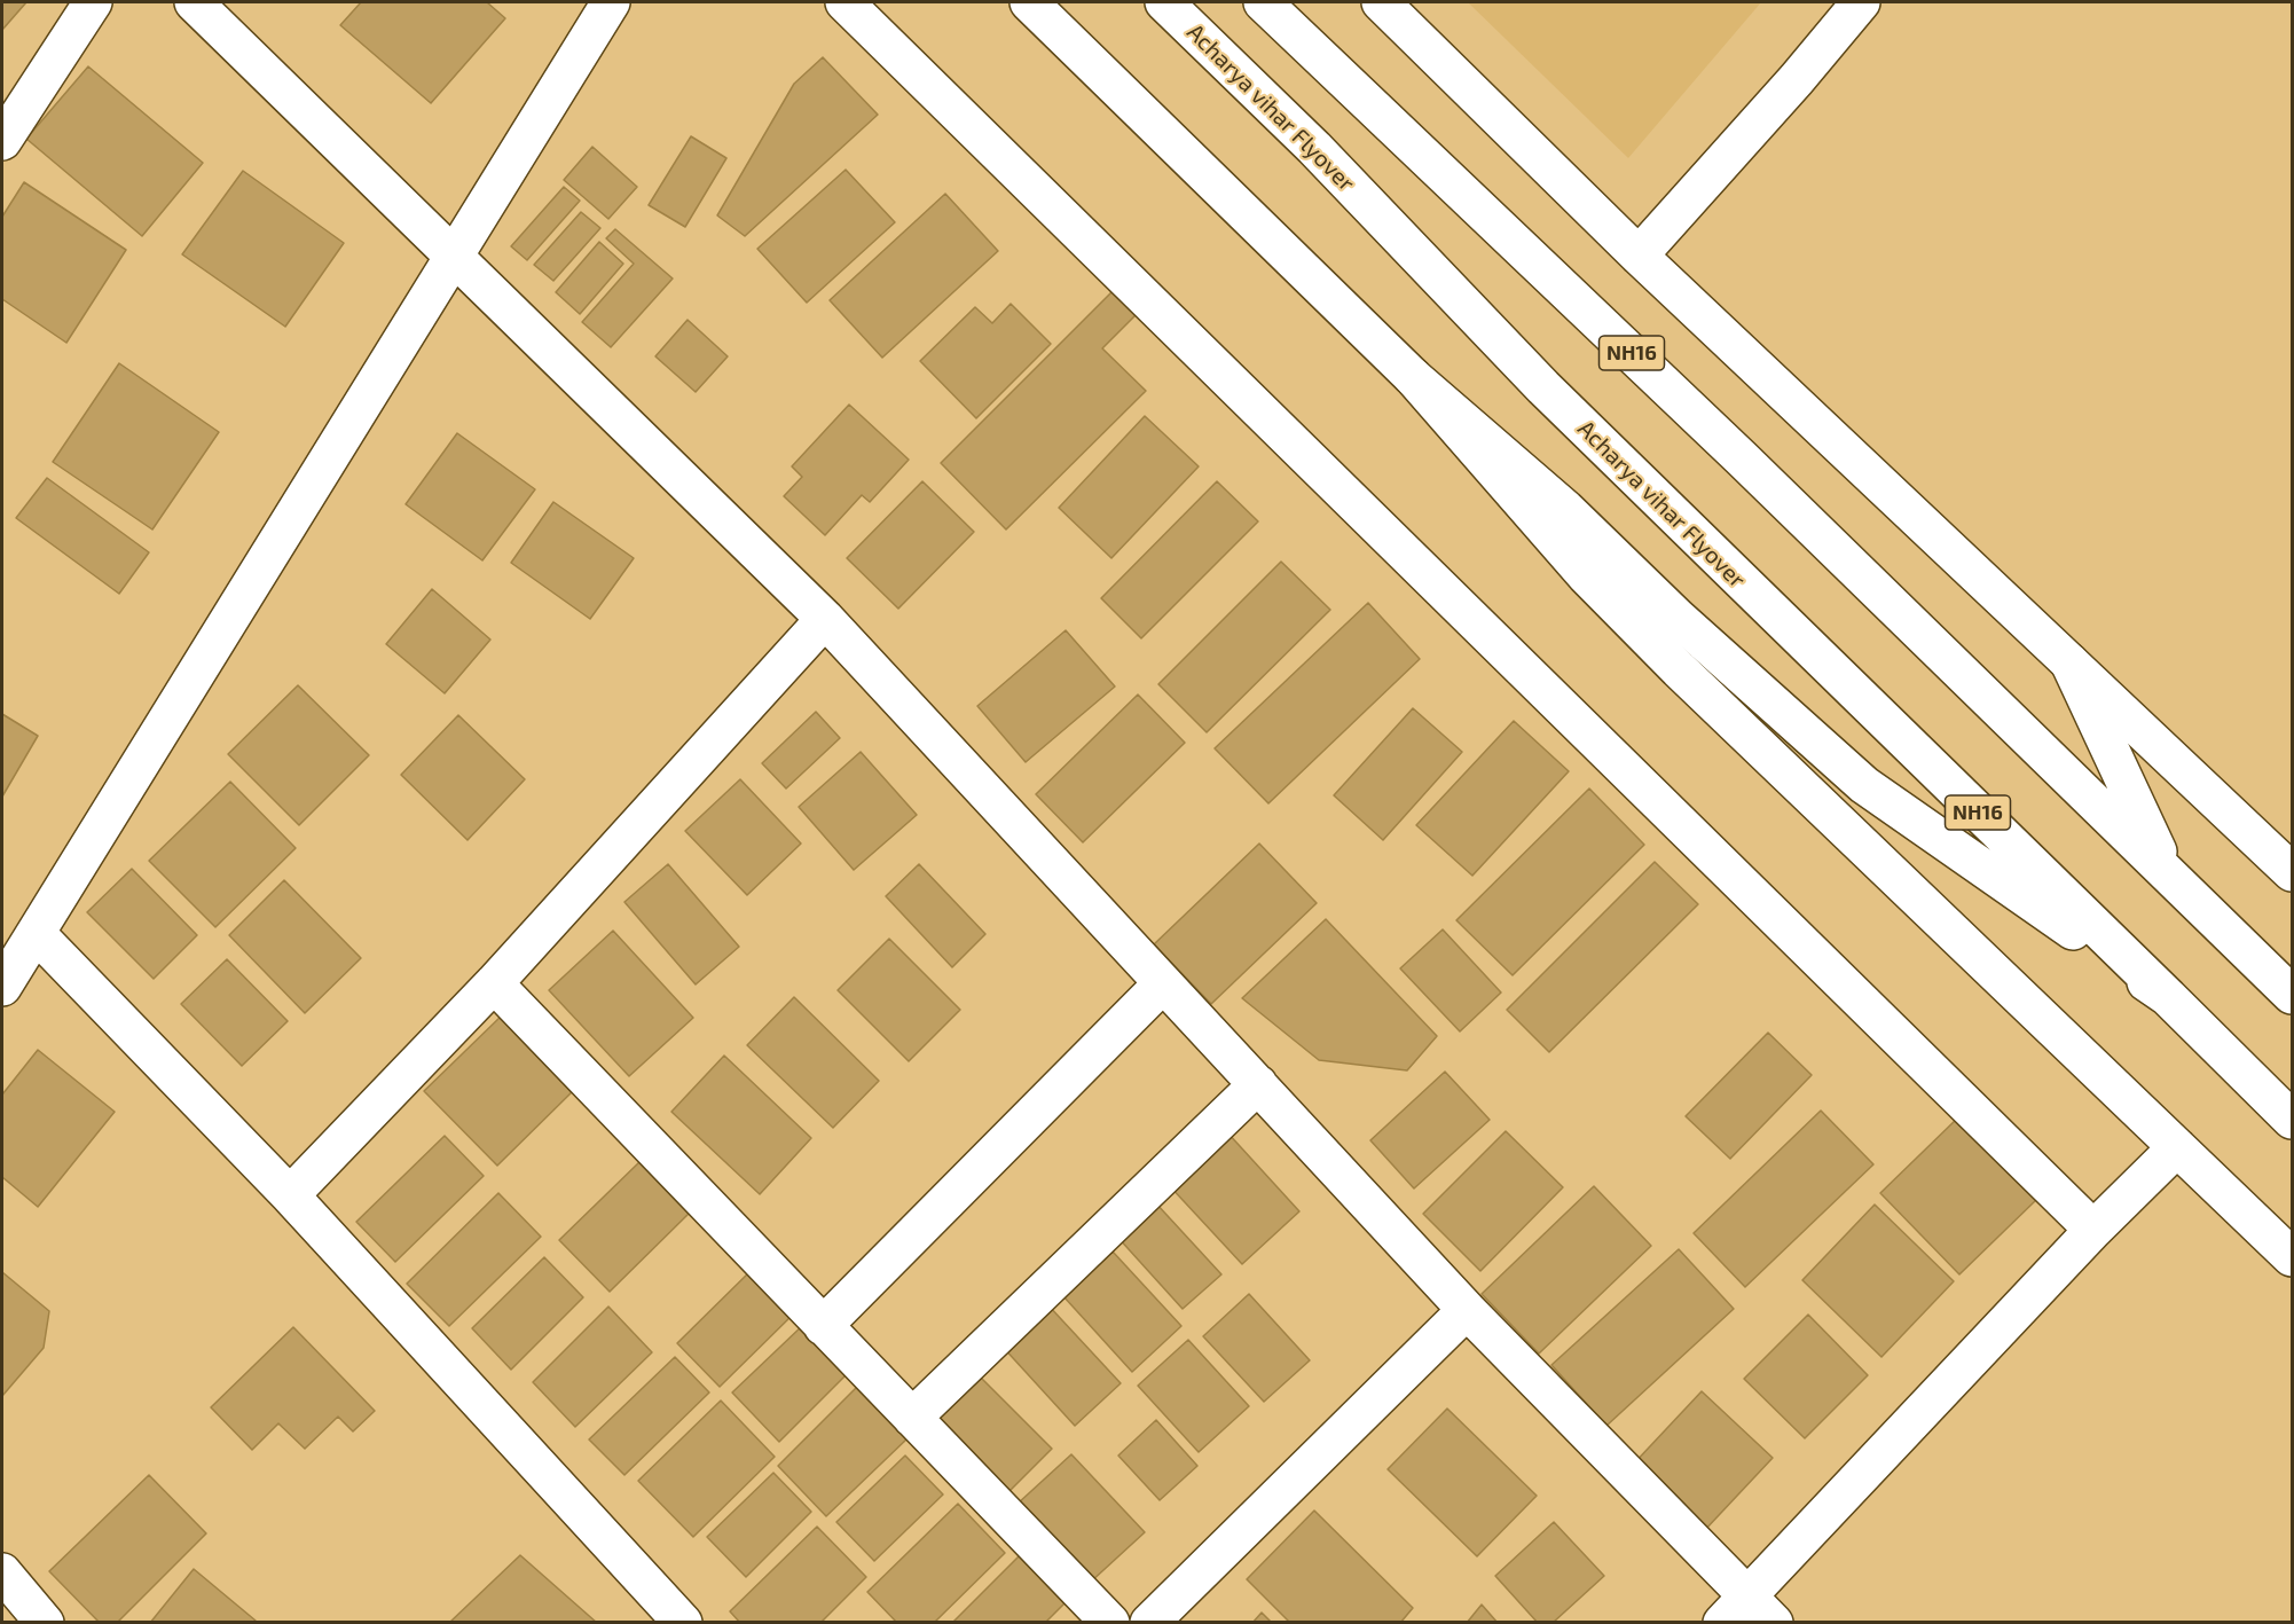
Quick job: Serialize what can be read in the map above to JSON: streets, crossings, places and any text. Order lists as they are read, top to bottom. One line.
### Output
{"streets":{"main road":["Acharya vihar Flyover","NH16"]},"crossings":[["Acharya vihar Flyover","NH16"]]}
